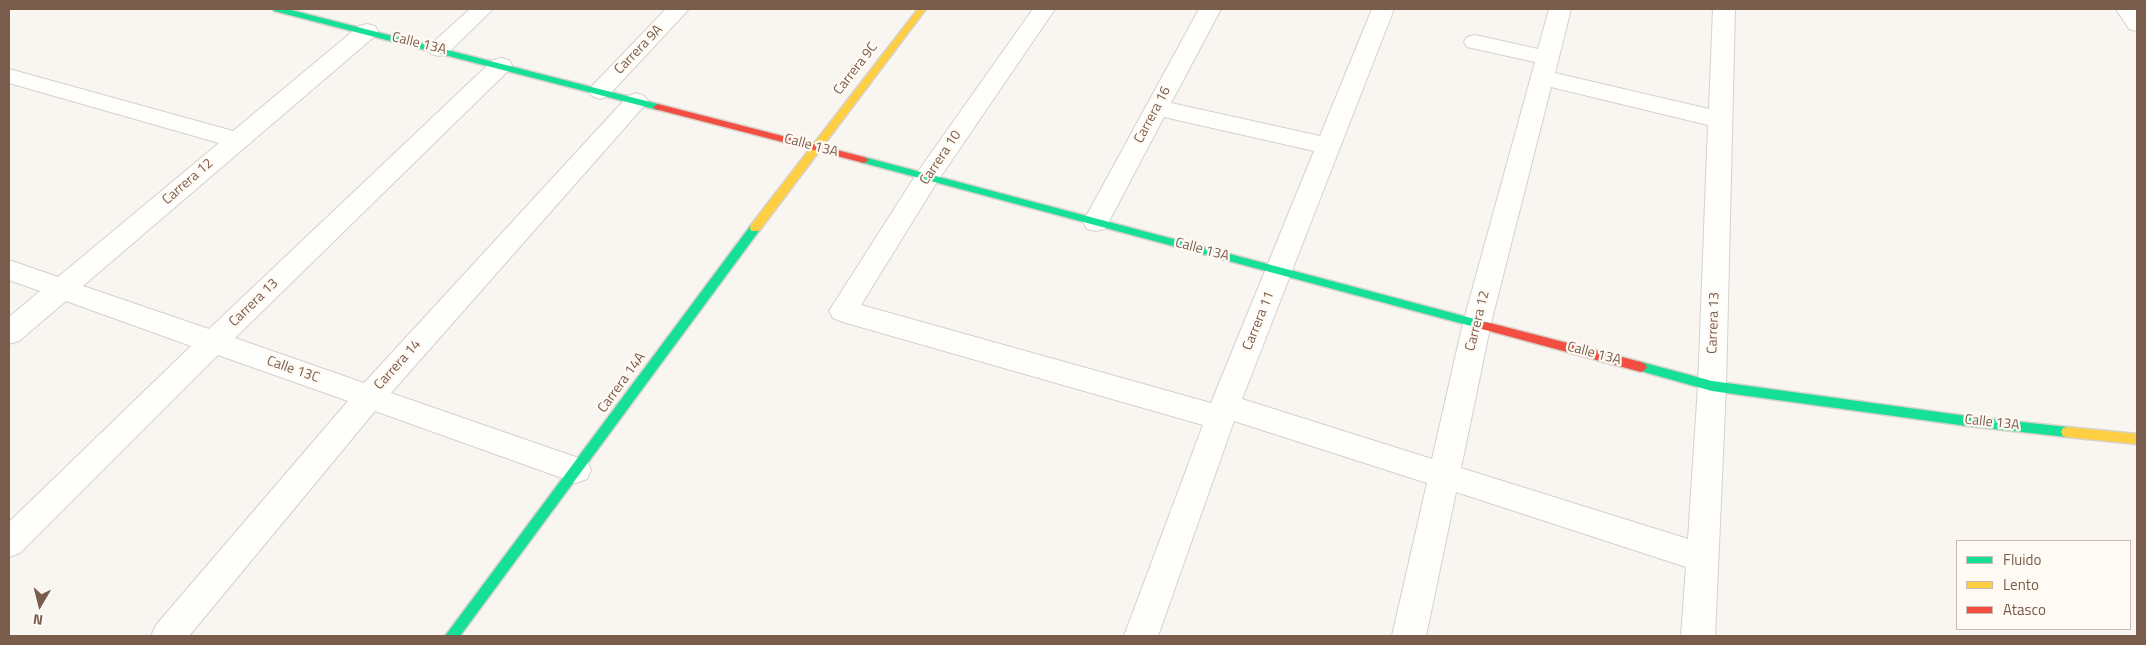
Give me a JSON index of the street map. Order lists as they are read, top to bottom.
{
  "streets": {
    "street": [
      "Calle 13A",
      "Carrera 9A",
      "Carrera 9C",
      "Carrera 16",
      "Carrera 10",
      "Carrera 12",
      "Carrera 13",
      "Carrera 11",
      "Carrera 14",
      "Calle 13C",
      "Carrera 14A"
    ]
  },
  "crossings": [
    ["Calle 13A", "Carrera 9A"],
    ["Calle 13A", "Carrera 9C"],
    ["Calle 13A", "Carrera 16"],
    ["Calle 13A", "Carrera 10"],
    ["Calle 13A", "Carrera 12"],
    ["Calle 13A", "Carrera 13"],
    ["Calle 13A", "Carrera 11"],
    ["Calle 13A", "Carrera 14"],
    ["Calle 13A", "Carrera 14A"],
    ["Carrera 9C", "Carrera 14A"],
    ["Carrera 10", "Carrera 11"],
    ["Carrera 12", "Calle 13C"],
    ["Carrera 13", "Calle 13C"],
    ["Carrera 14", "Calle 13C"],
    ["Calle 13C", "Carrera 14A"]
  ],
  "legend": ["Fluido", "Lento", "Atasco"],
  "north": "bottom"
}
